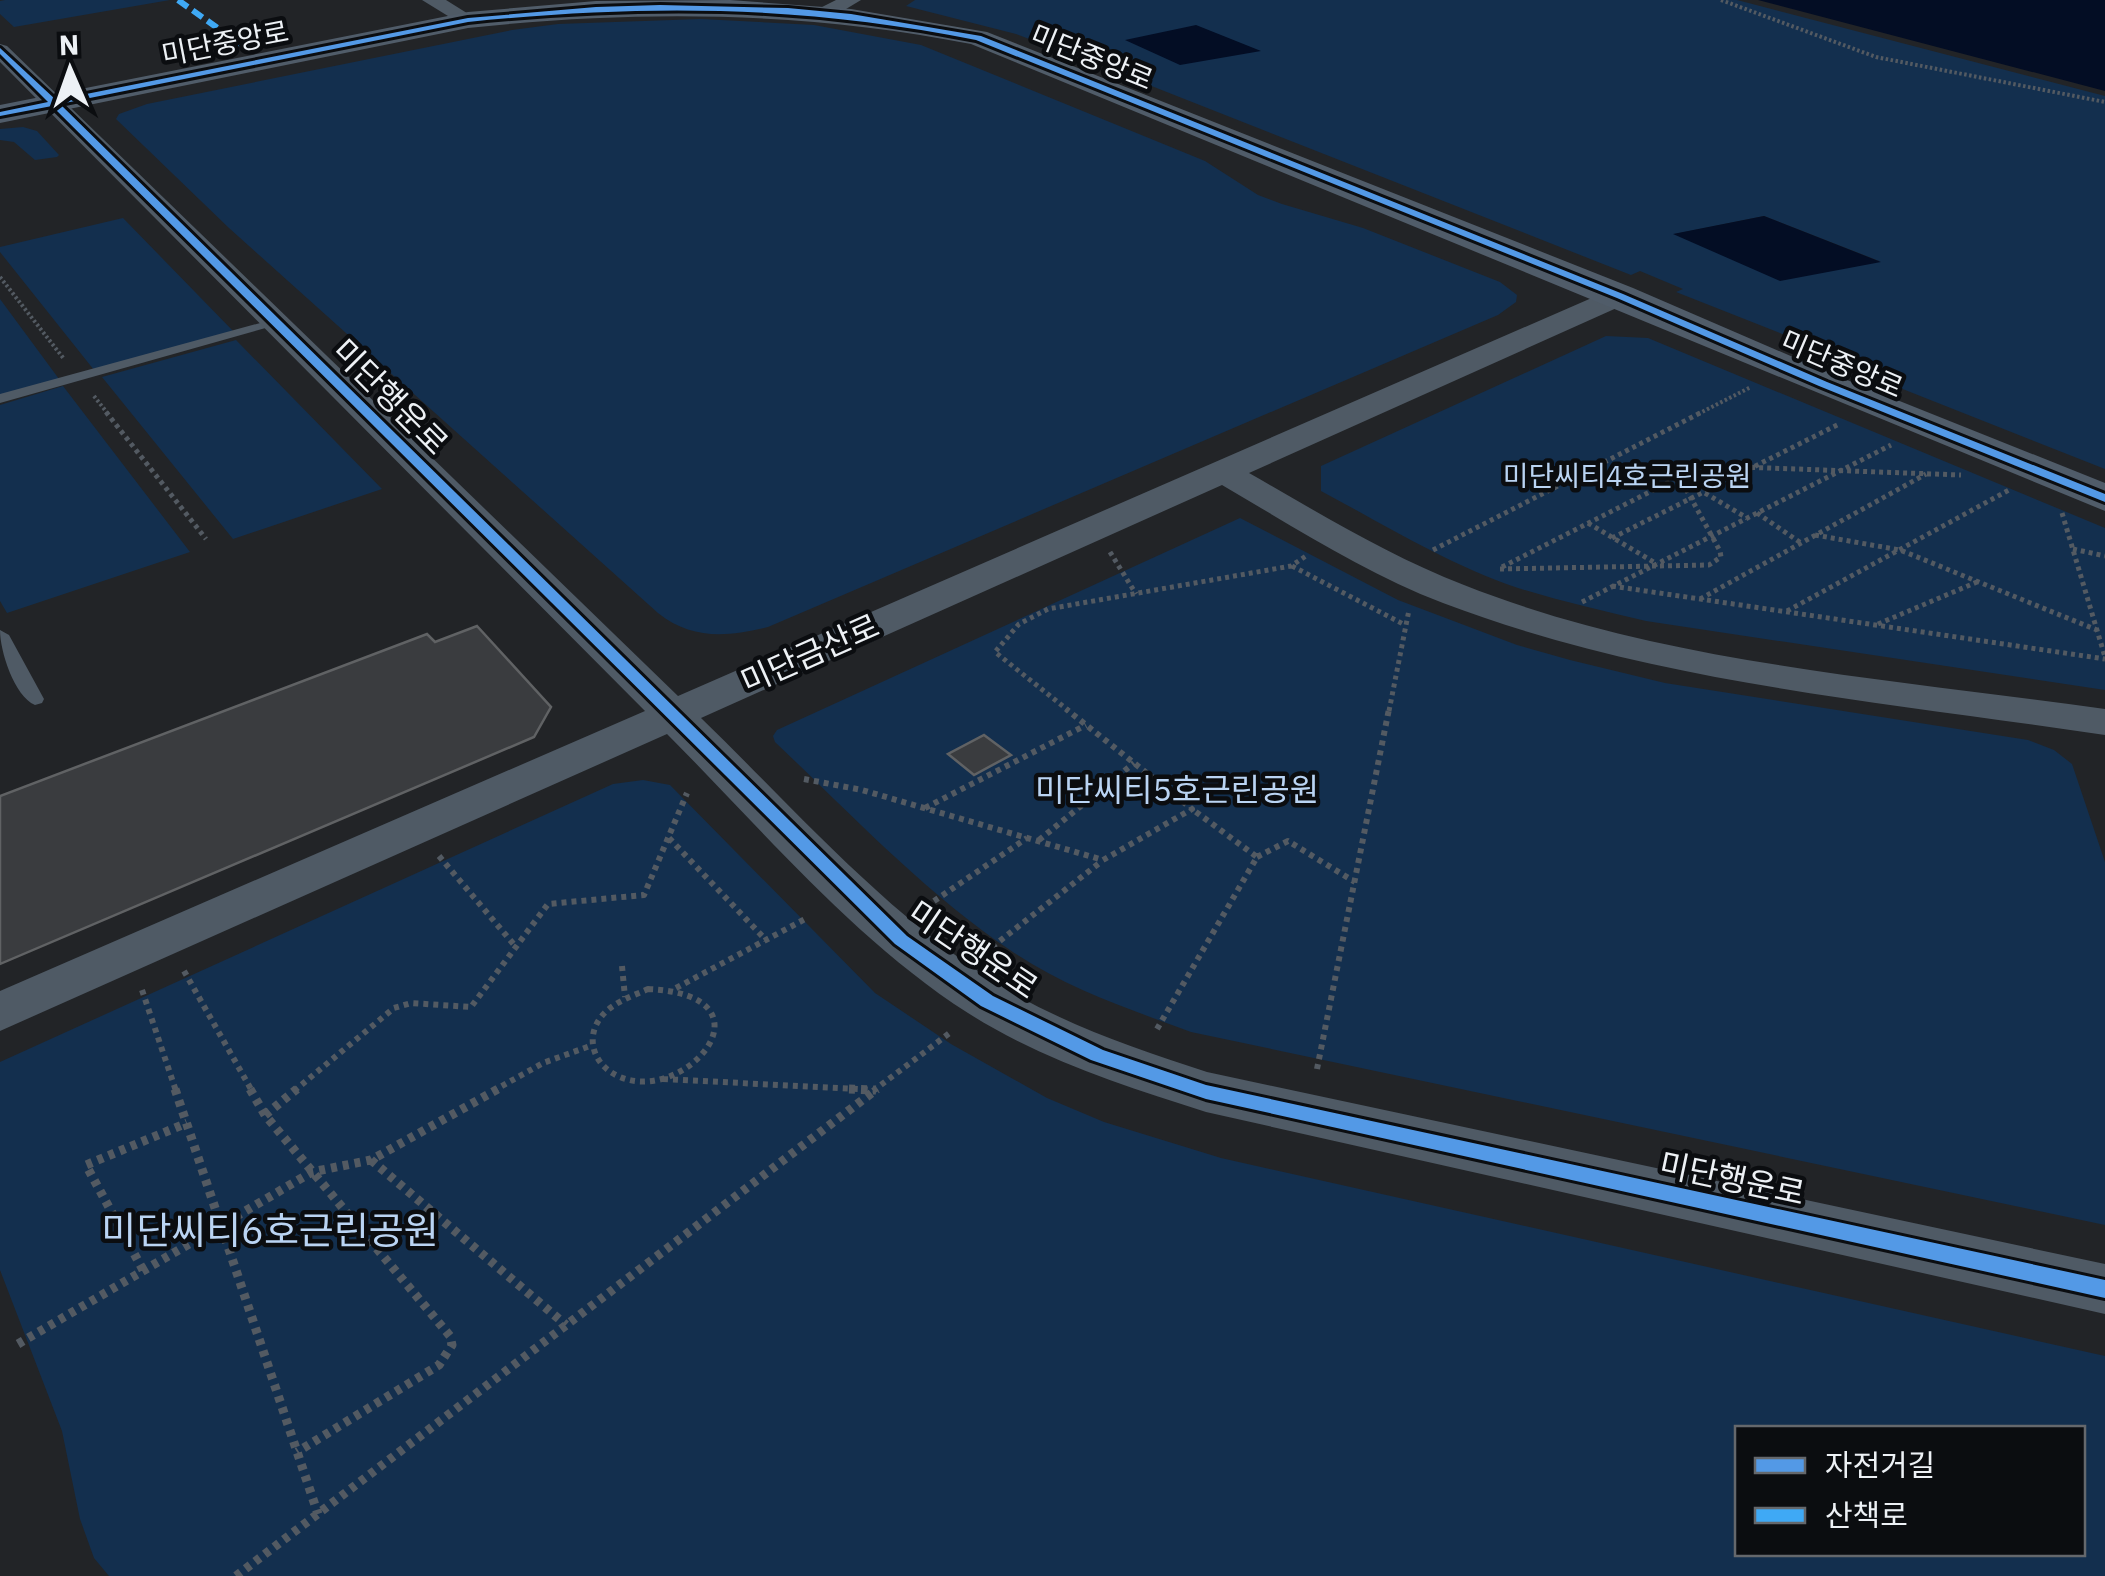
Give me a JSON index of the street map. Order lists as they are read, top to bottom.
{
  "streets": {
    "street": ["미단중앙로", "미단행운로", "미단금산로"]
  },
  "crossings": [
    ["미단중앙로", "미단행운로"],
    ["미단중앙로", "미단금산로"],
    ["미단행운로", "미단금산로"]
  ],
  "parks": ["미단씨티4호근린공원", "미단씨티5호근린공원", "미단씨티6호근린공원"],
  "legend": ["자전거길", "산책로"],
  "north": "top"
}
